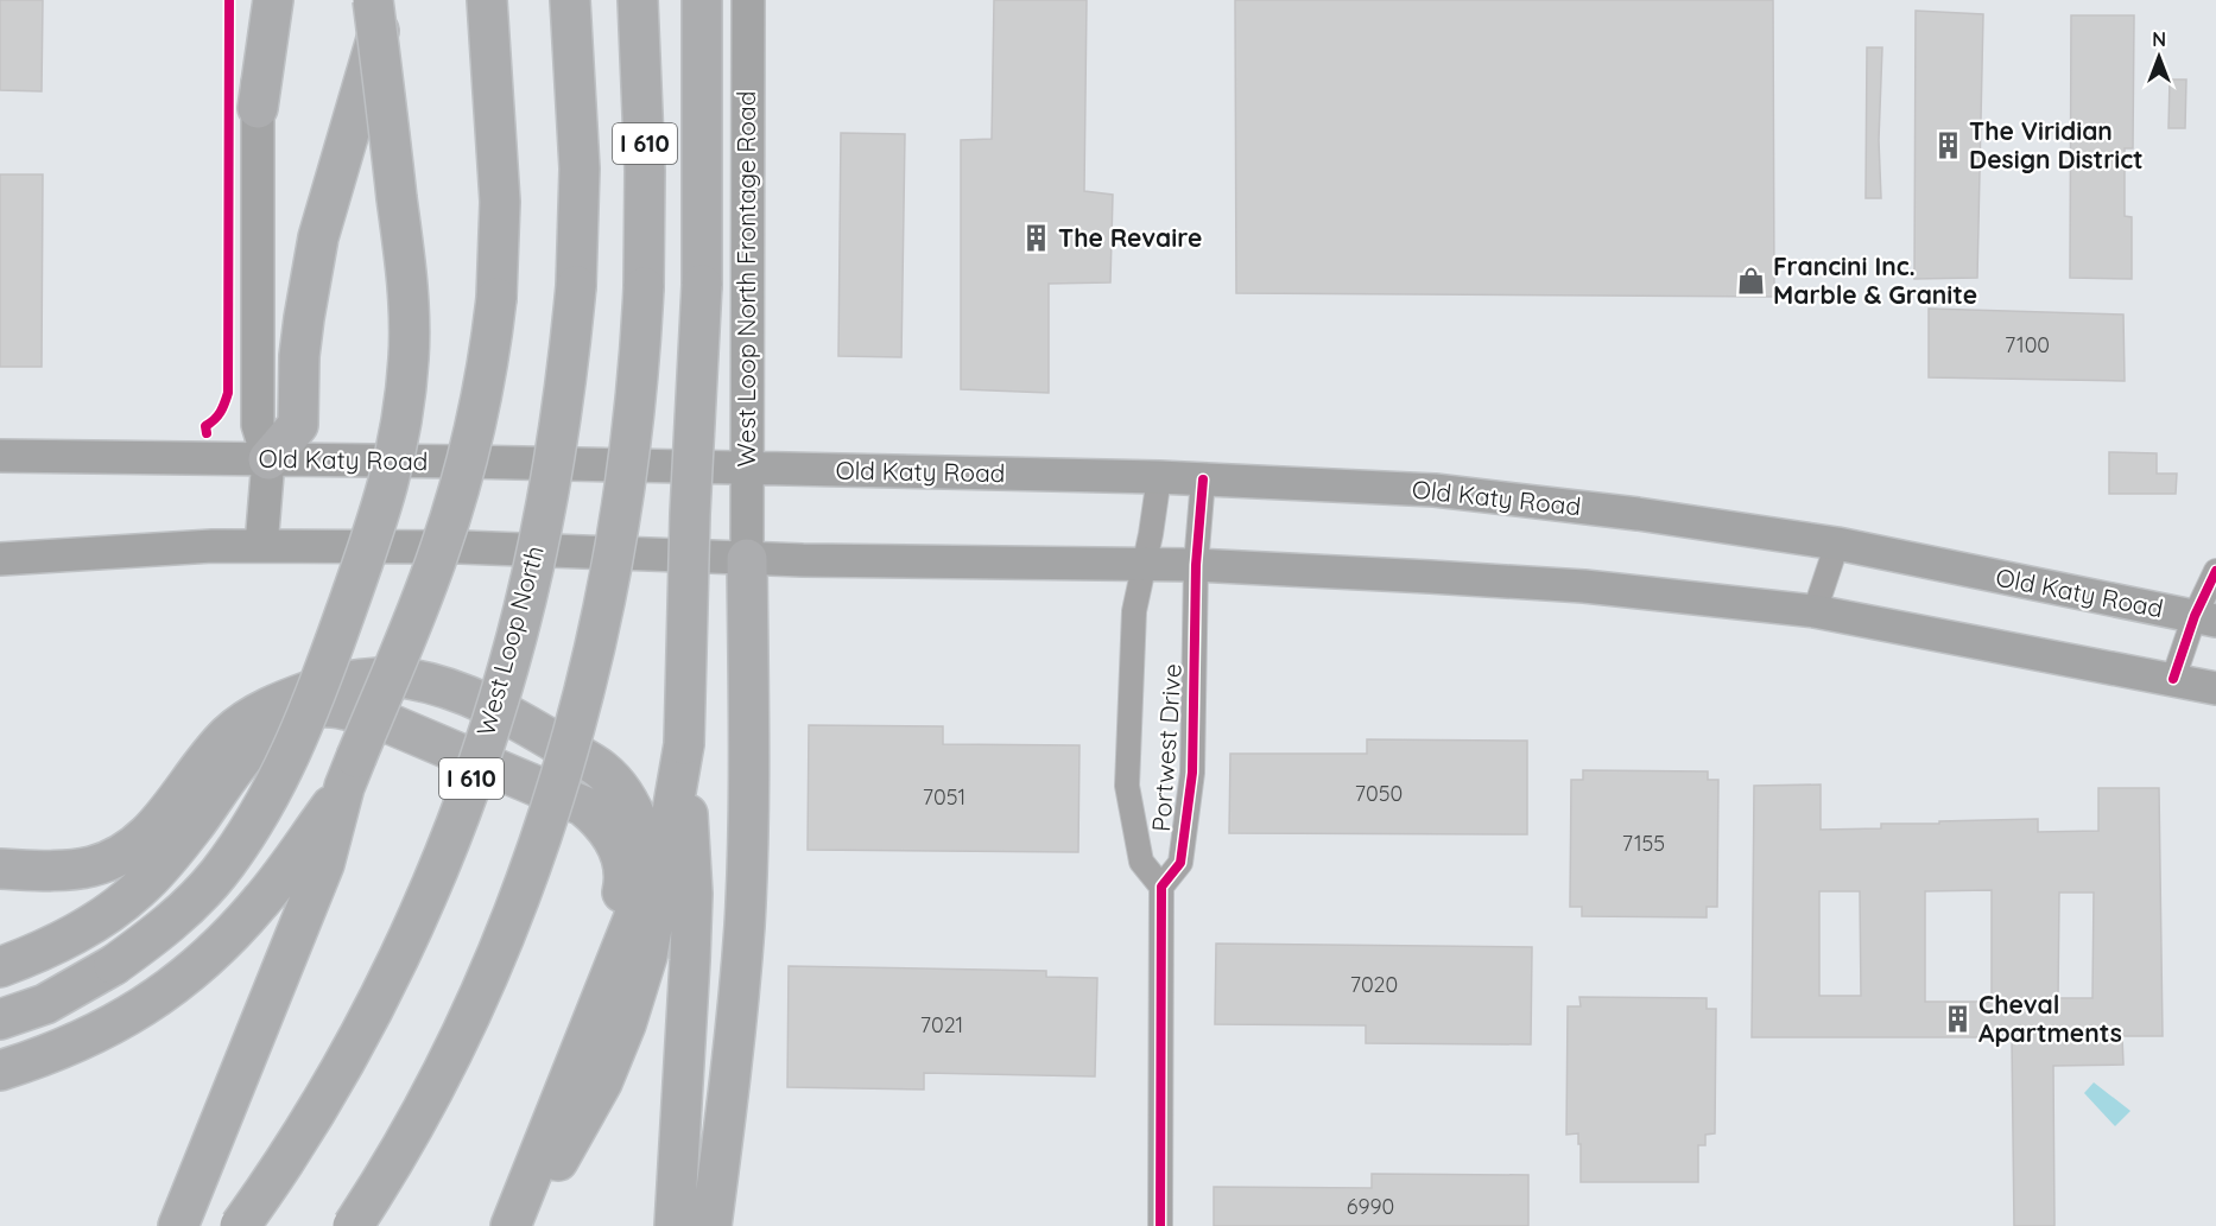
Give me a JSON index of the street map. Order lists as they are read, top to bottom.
{
  "streets": {
    "highway": ["I 610", "West Loop North"],
    "main road": ["West Loop North Frontage Road", "Old Katy Road"],
    "street": ["Portwest Drive"]
  },
  "crossings": [
    ["West Loop North Frontage Road", "Old Katy Road"],
    ["Old Katy Road", "Portwest Drive"]
  ],
  "places": {
    "building": ["The Viridian Design District", "The Revaire", "Cheval Apartments"],
    "shop": ["Francini Inc. Marble & Granite"]
  },
  "house_numbers": [
    "7100",
    "7050",
    "7051",
    "7155",
    "7020",
    "7021",
    "6990"
  ],
  "north": "top"
}
